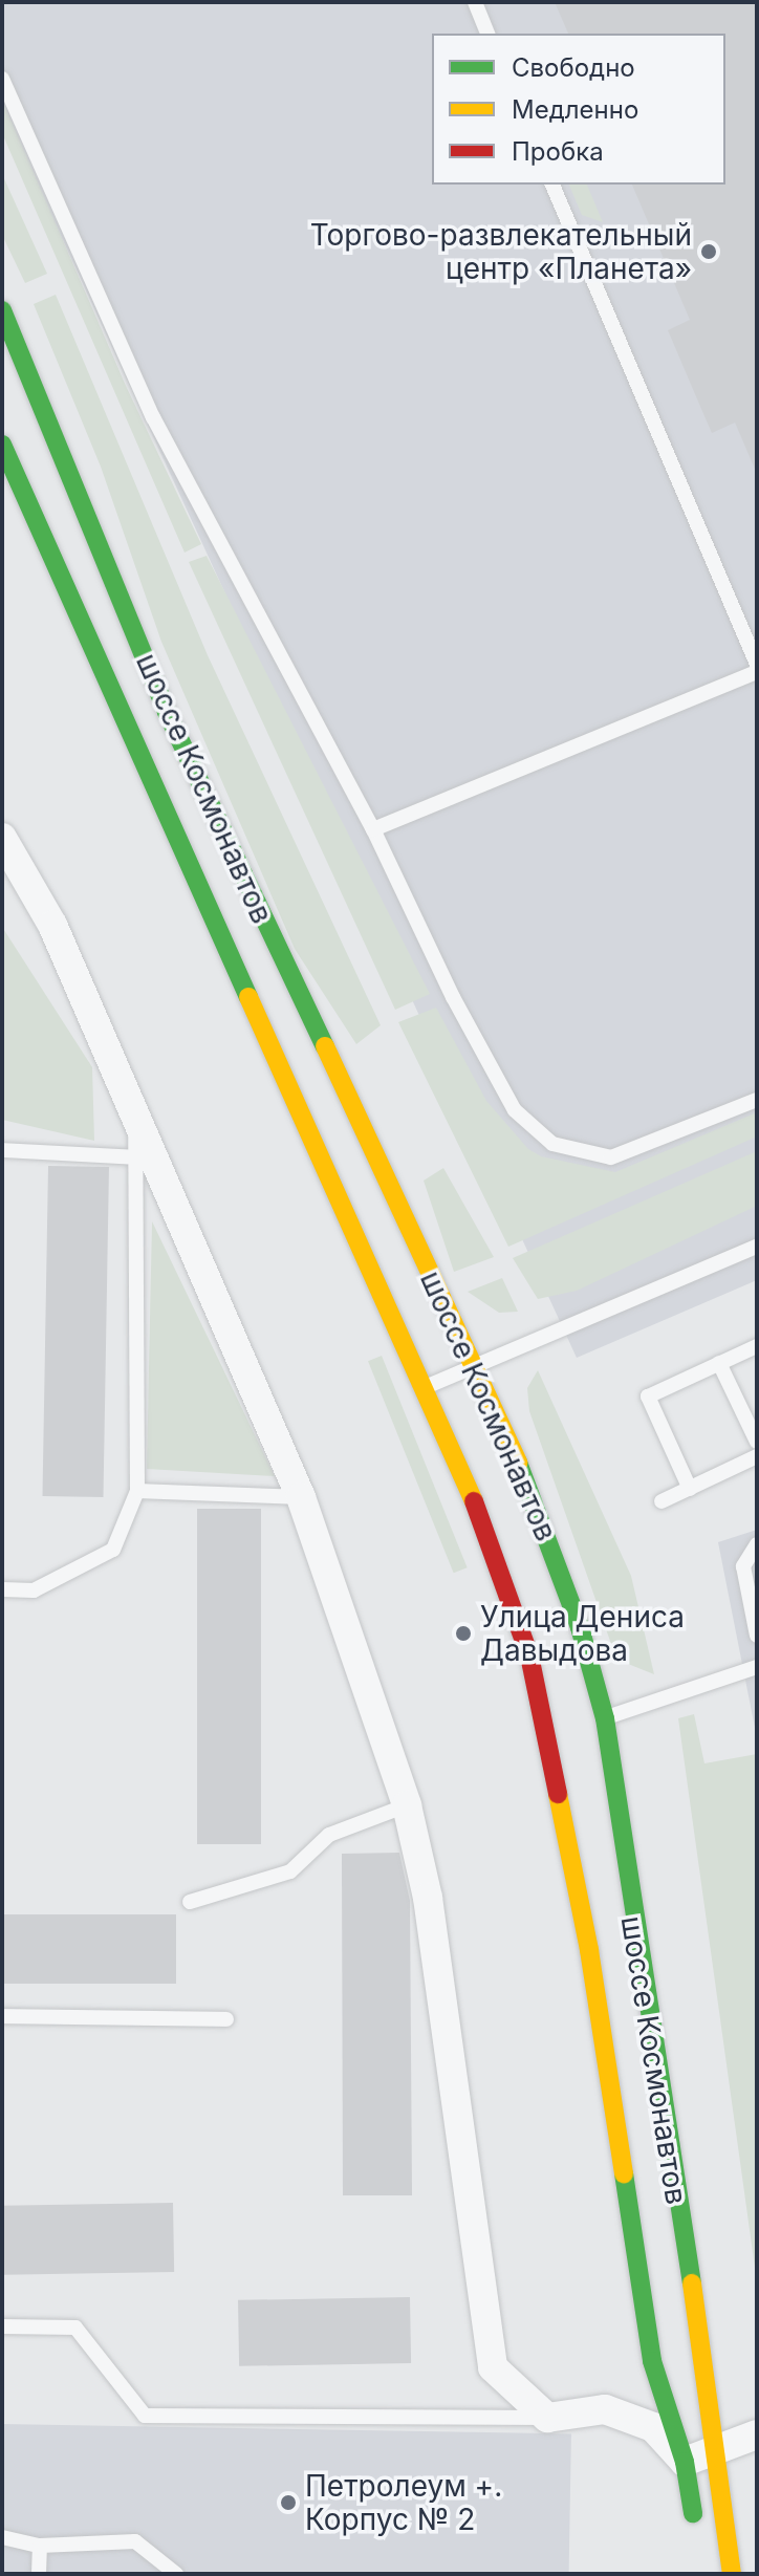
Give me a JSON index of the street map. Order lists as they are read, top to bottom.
{
  "streets": {
    "main road": ["шоссе Космонавтов"]
  },
  "places": ["Торгово-развлекательный центр «Планета»", "Улица Дениса Давыдова", "Петролеум +. Корпус № 2"],
  "legend": ["Свободно", "Медленно", "Пробка"]
}
